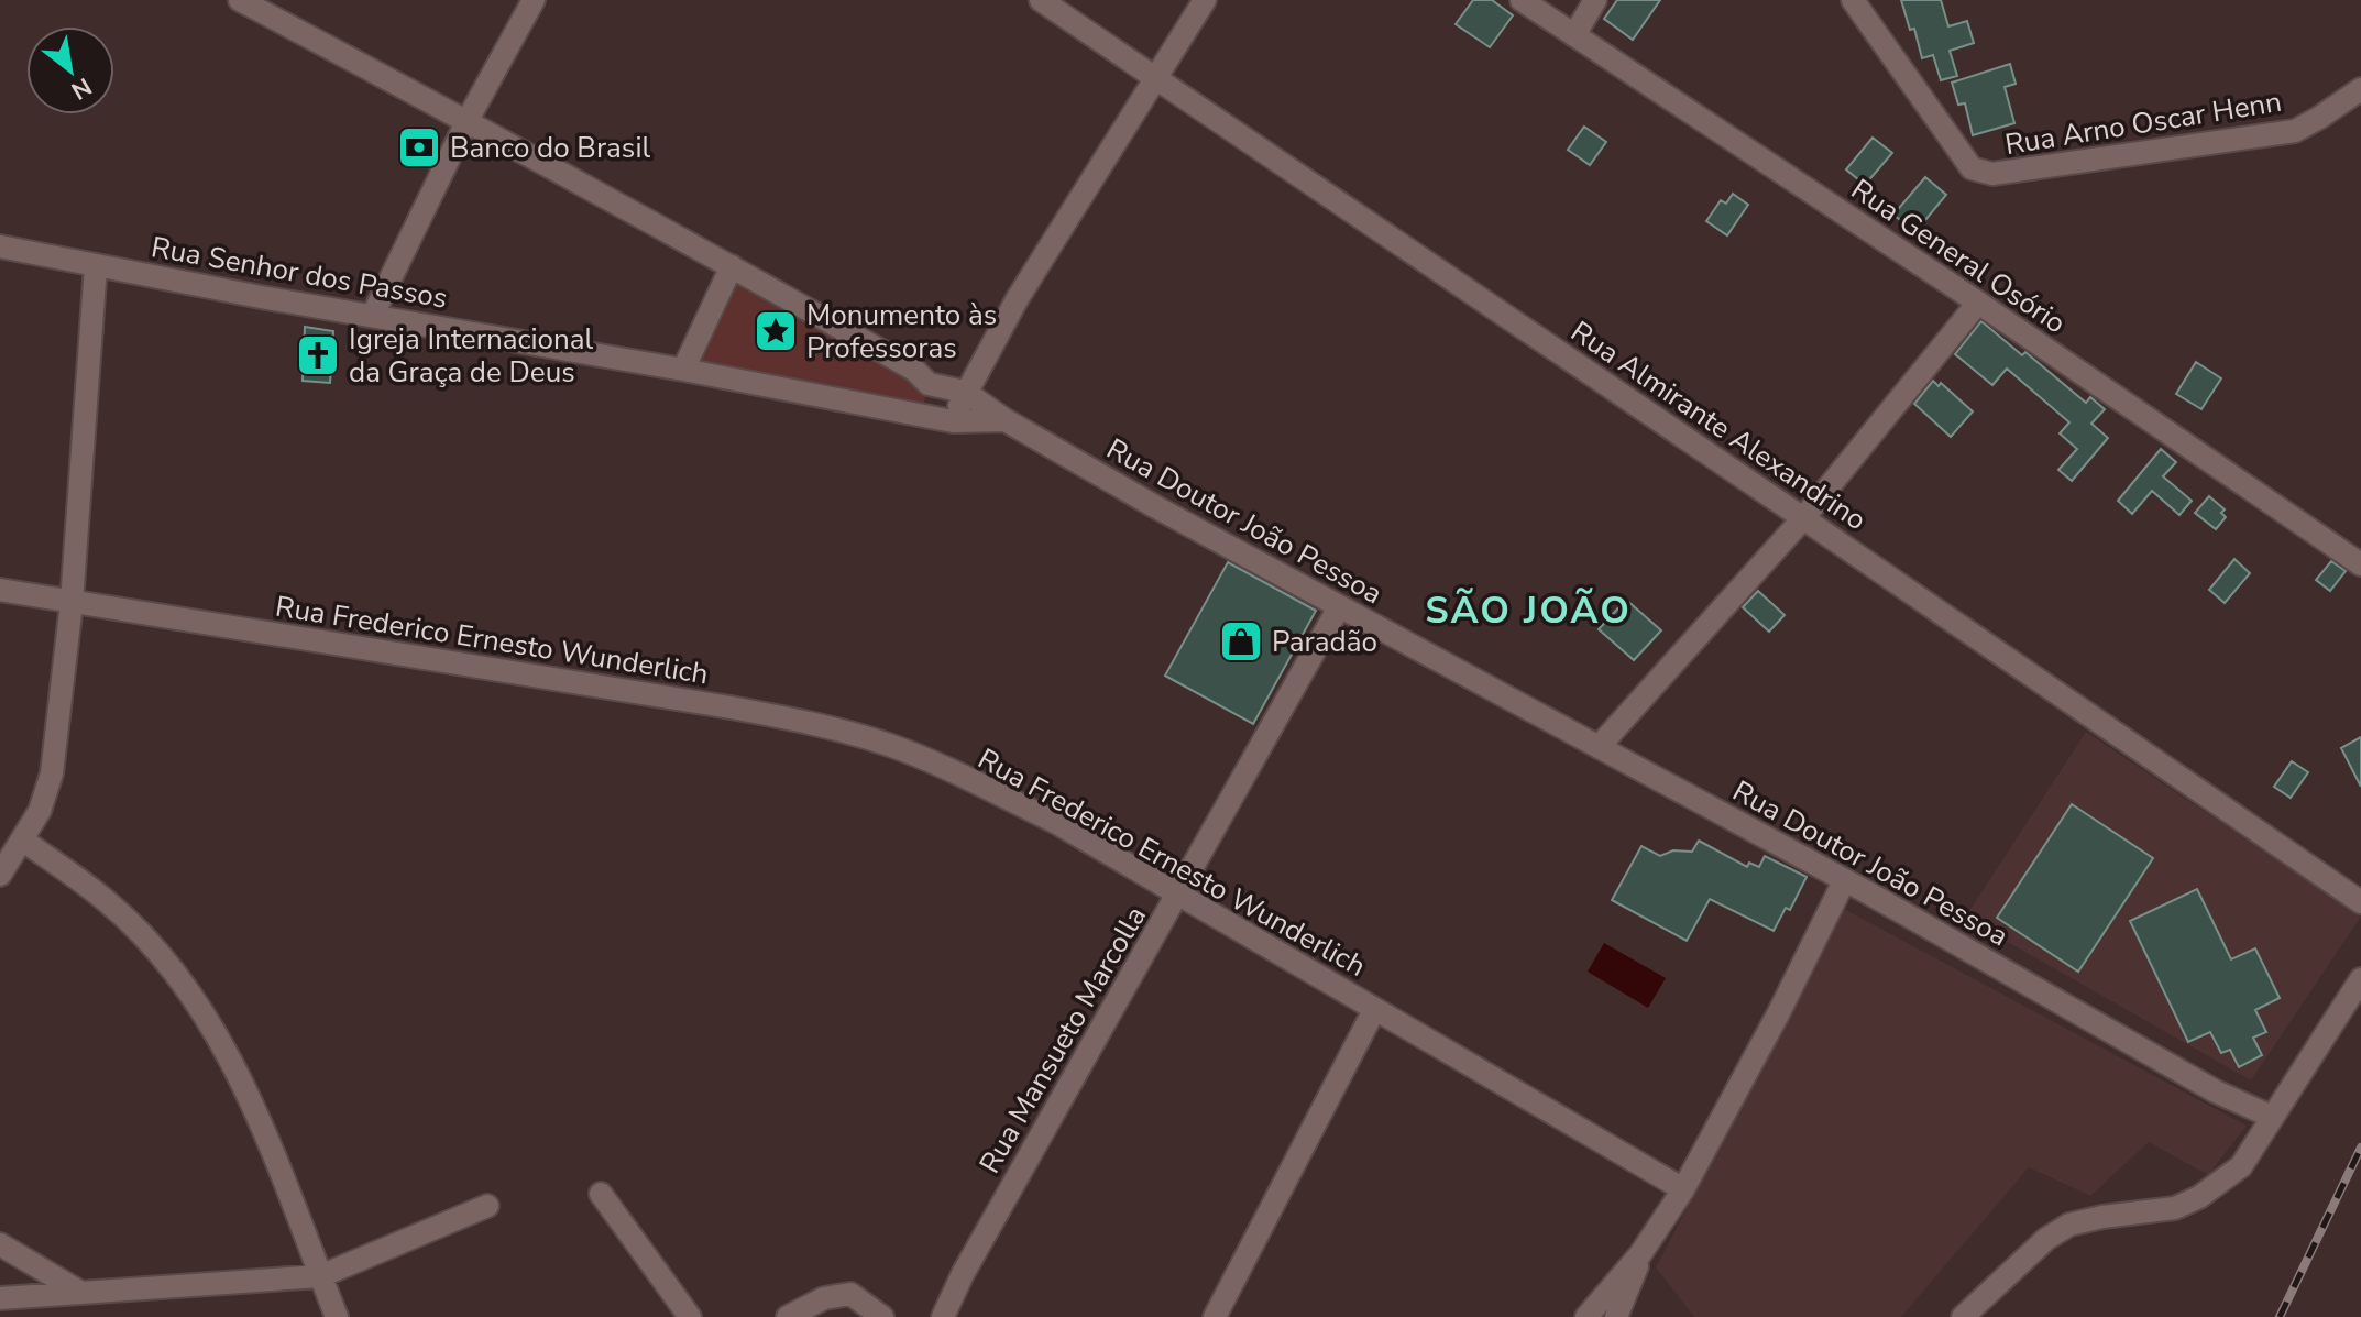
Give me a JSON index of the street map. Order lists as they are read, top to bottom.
{
  "streets": {
    "street": [
      "Rua Arno Oscar Henn",
      "Rua General Osório",
      "Rua Senhor dos Passos",
      "Rua Almirante Alexandrino",
      "Rua Doutor João Pessoa",
      "Rua Frederico Ernesto Wunderlich",
      "Rua Mansueto Marcolla"
    ]
  },
  "crossings": [
    ["Rua Senhor dos Passos", "Rua Doutor João Pessoa"],
    ["Rua Doutor João Pessoa", "Rua Mansueto Marcolla"],
    ["Rua Frederico Ernesto Wunderlich", "Rua Mansueto Marcolla"]
  ],
  "districts": ["SÃO JOÃO"],
  "places": {
    "bank": ["Banco do Brasil"],
    "place": ["Monumento às Professoras"],
    "church": ["Igreja Internacional da Graça de Deus"],
    "shop": ["Paradão"]
  },
  "north": "bottom right"
}
